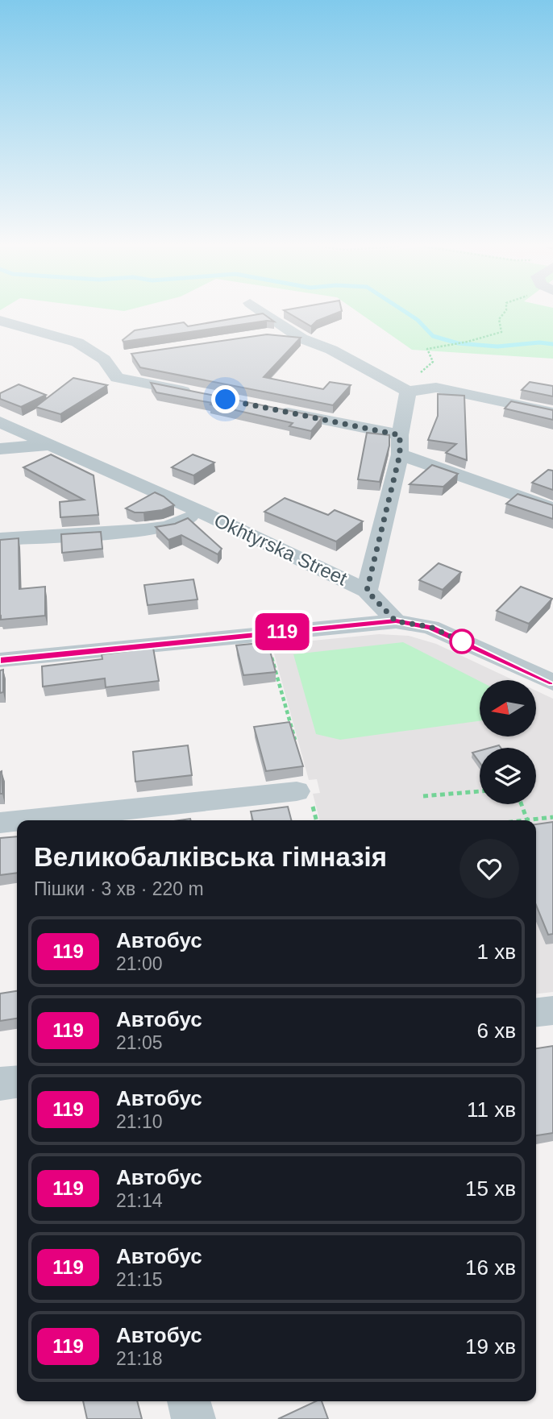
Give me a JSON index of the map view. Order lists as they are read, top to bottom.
{
  "streets": {
    "street": ["Okhtyrska Street"]
  },
  "lines": ["bus line 119"],
  "north": "left",
  "page": {
    "on_map": "119",
    "heading": ["Великобалківська гімназія", "Пішки · 3 хв · 220 m"],
    "list": [
      {
        "mark": "119",
        "name": "Автобус",
        "note": "21:00",
        "value": "1 хв"
      },
      {
        "mark": "119",
        "name": "Автобус",
        "note": "21:05",
        "value": "6 хв"
      },
      {
        "mark": "119",
        "name": "Автобус",
        "note": "21:10",
        "value": "11 хв"
      },
      {
        "mark": "119",
        "name": "Автобус",
        "note": "21:14",
        "value": "15 хв"
      },
      {
        "mark": "119",
        "name": "Автобус",
        "note": "21:15",
        "value": "16 хв"
      },
      {
        "mark": "119",
        "name": "Автобус",
        "note": "21:18",
        "value": "19 хв"
      }
    ]
  }
}
